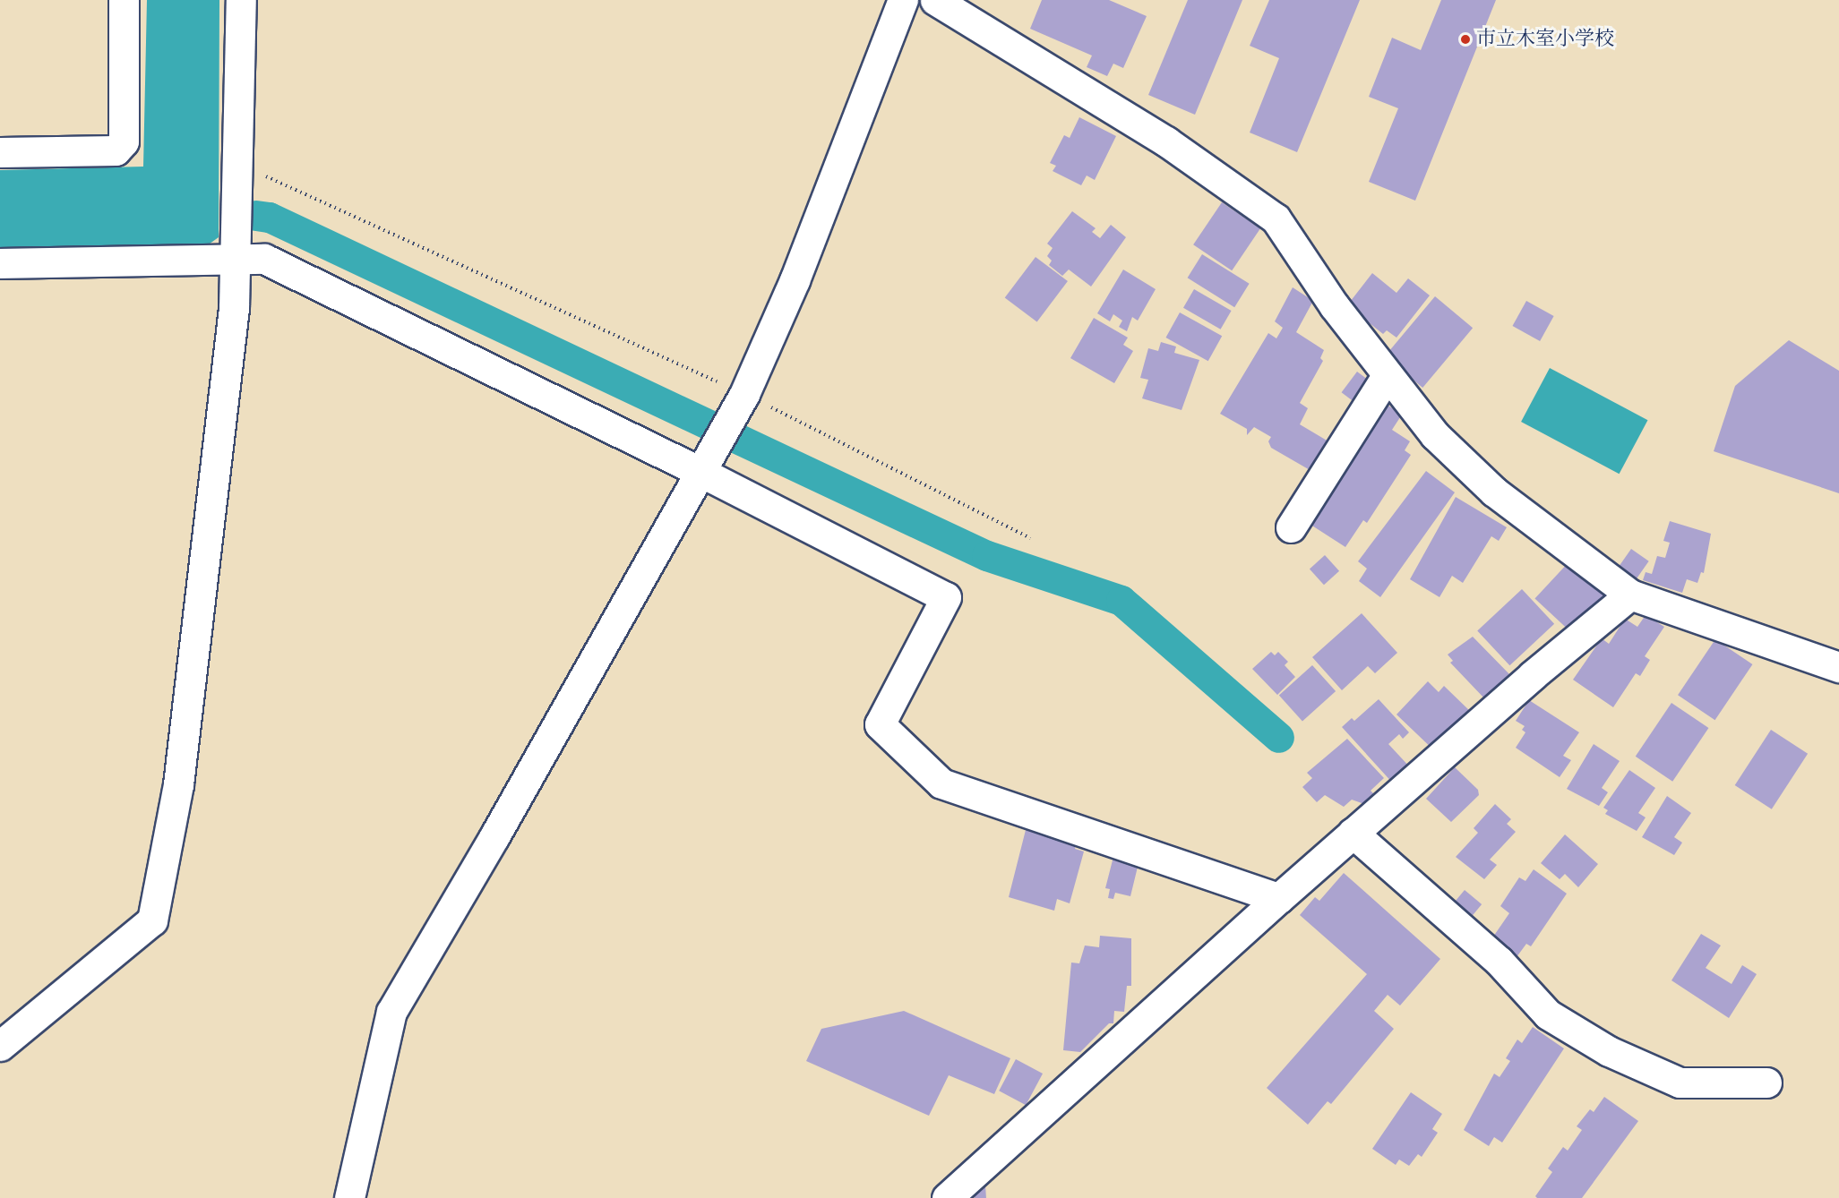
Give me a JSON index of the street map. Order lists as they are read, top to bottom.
{
  "places": ["市立木室小学校"]
}
